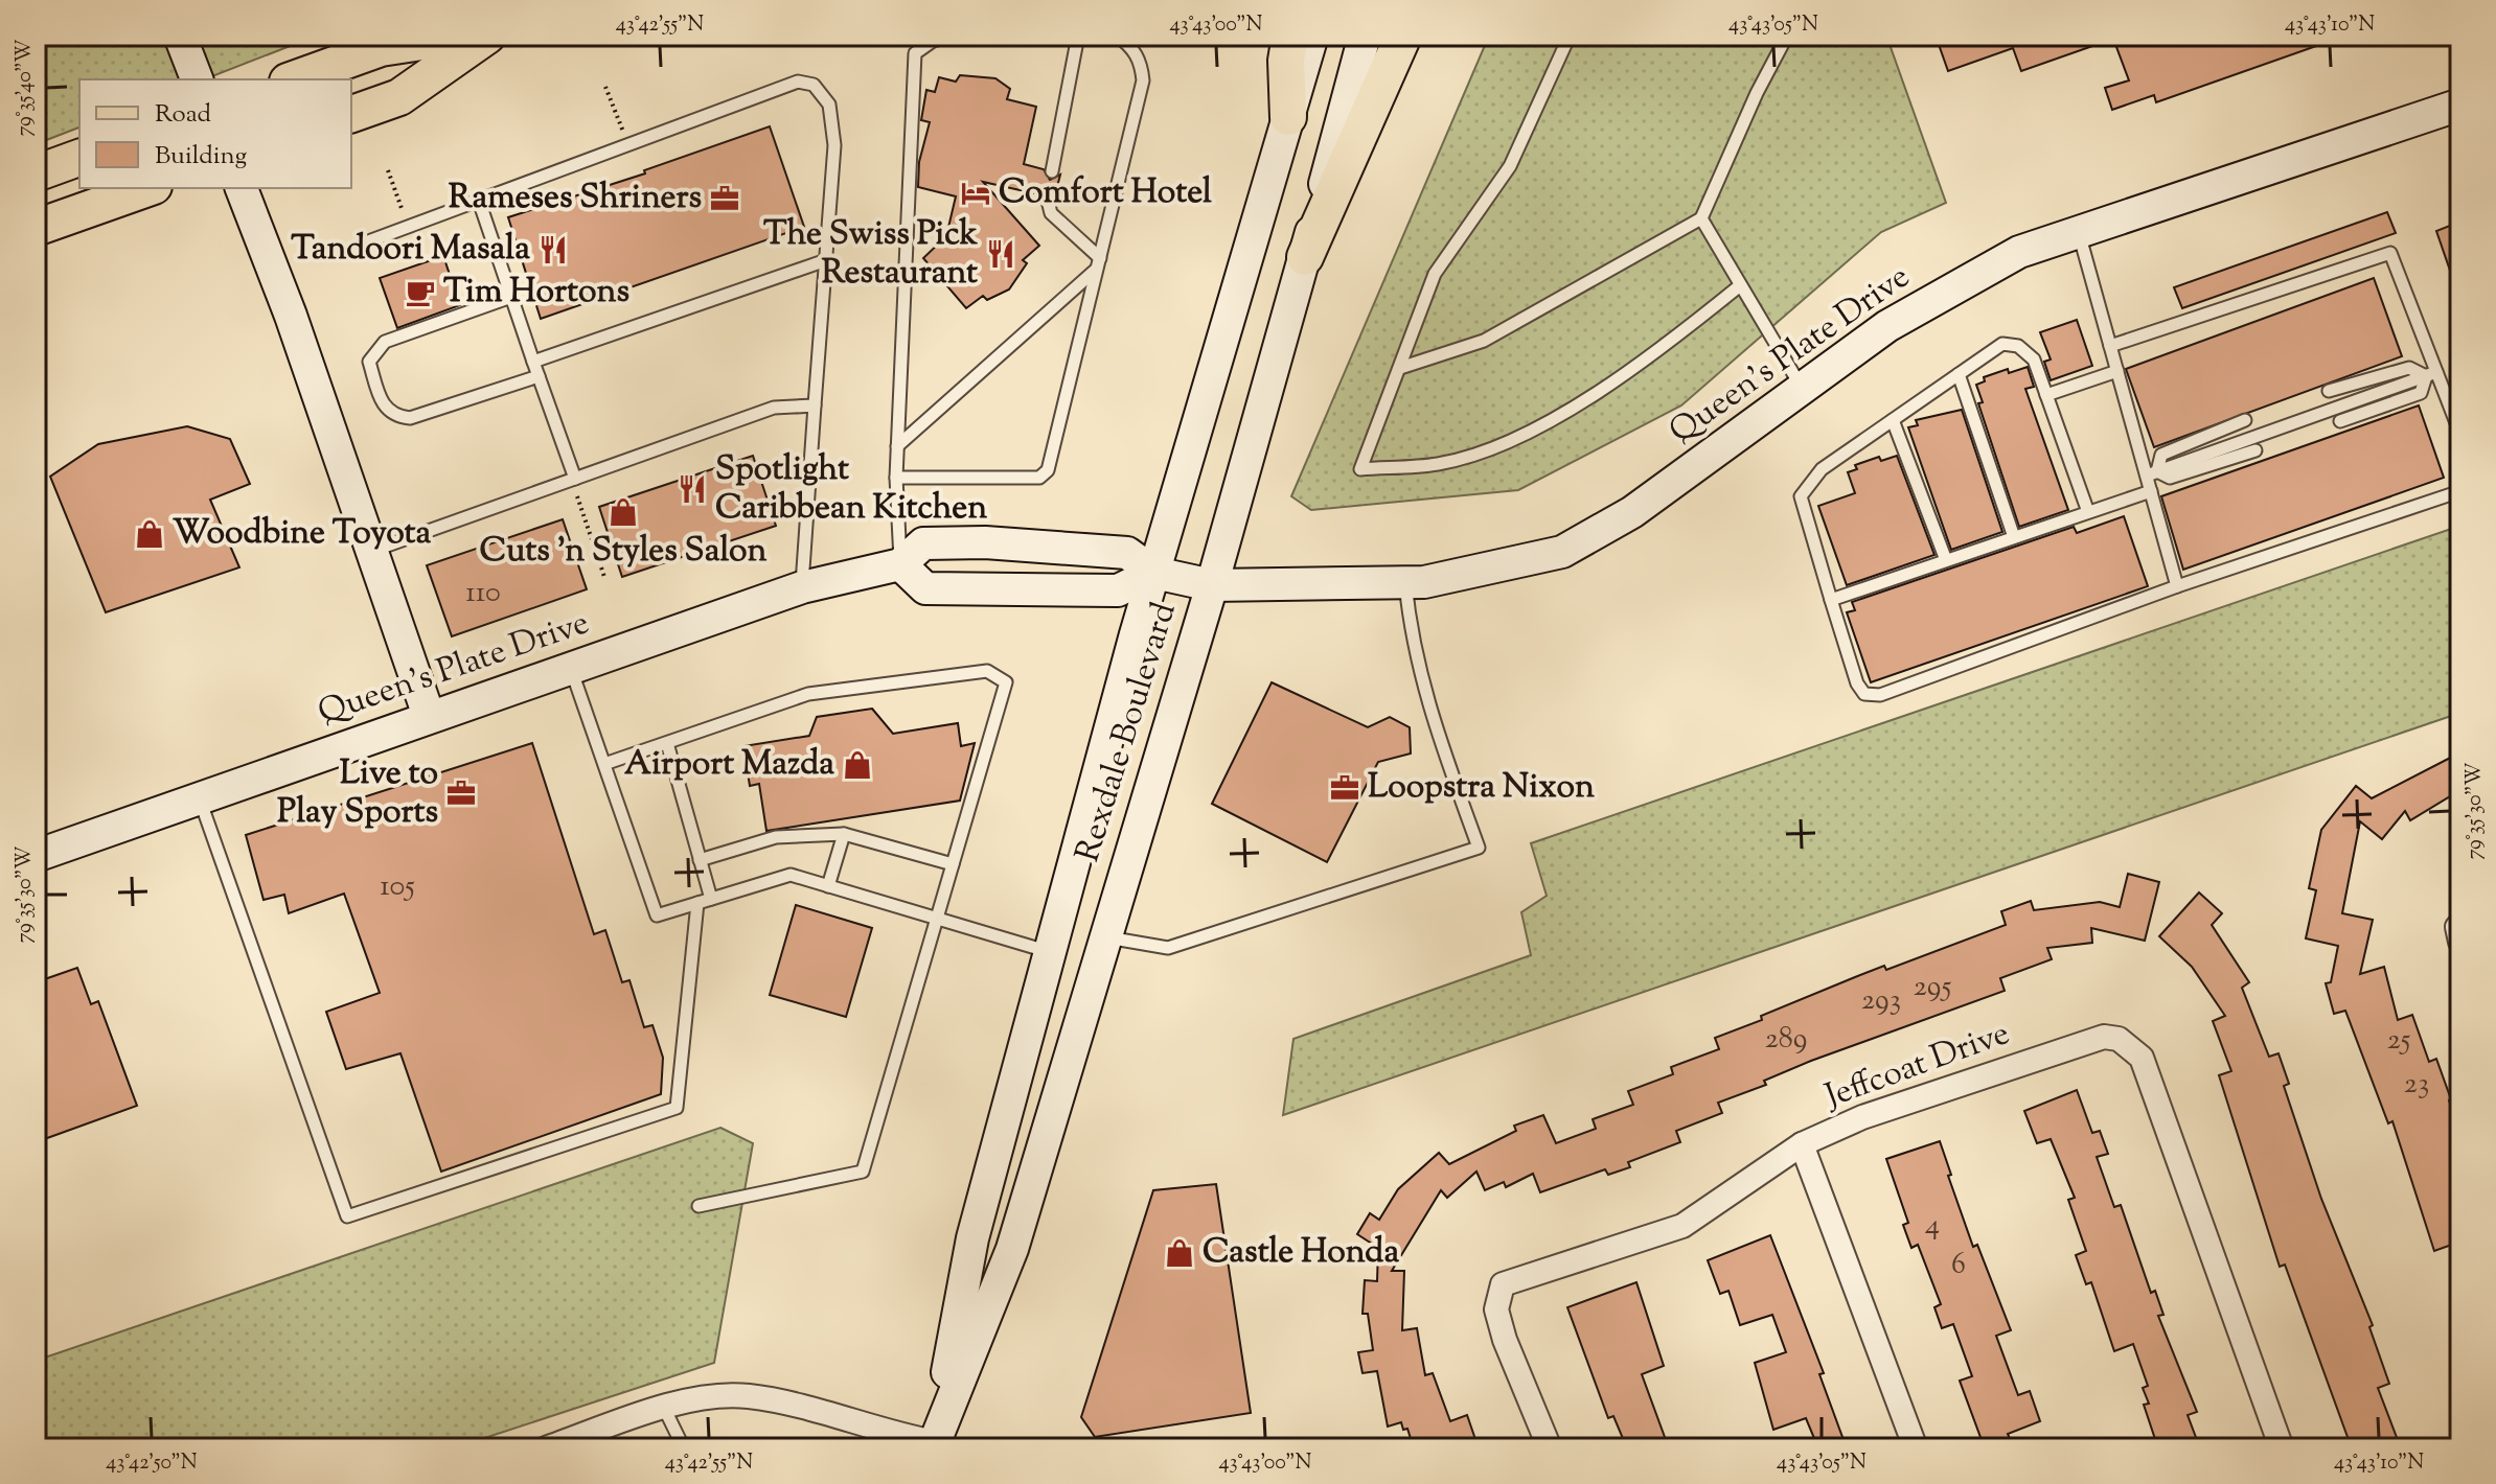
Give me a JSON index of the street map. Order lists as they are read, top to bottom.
{
  "streets": {
    "street": ["Queen's Plate Drive", "Rexdale Boulevard", "Jeffcoat Drive"]
  },
  "crossings": [
    ["Queen's Plate Drive", "Rexdale Boulevard"]
  ],
  "places": {
    "hotel": ["Comfort Hotel"],
    "office": ["Rameses Shriners", "Loopstra Nixon", "Live to Play Sports"],
    "restaurant": ["Tandoori Masala", "The Swiss Pick Restaurant", "Spotlight Caribbean Kitchen"],
    "cafe": ["Tim Hortons"],
    "shop": [
      "Cuts 'n Styles Salon",
      "Woodbine Toyota",
      "Airport Mazda",
      "Castle Honda"
    ]
  },
  "house_numbers": [
    "110",
    "105",
    "295",
    "293",
    "289",
    "25",
    "23",
    "4",
    "6"
  ],
  "legend": ["Road", "Building"],
  "coordinates": [
    "43°42'55\"N",
    "43°43'00\"N",
    "43°43'05\"N",
    "43°43'10\"N",
    "79°35'40\"W",
    "79°35'30\"W",
    "43°42'50\"N"
  ]
}
